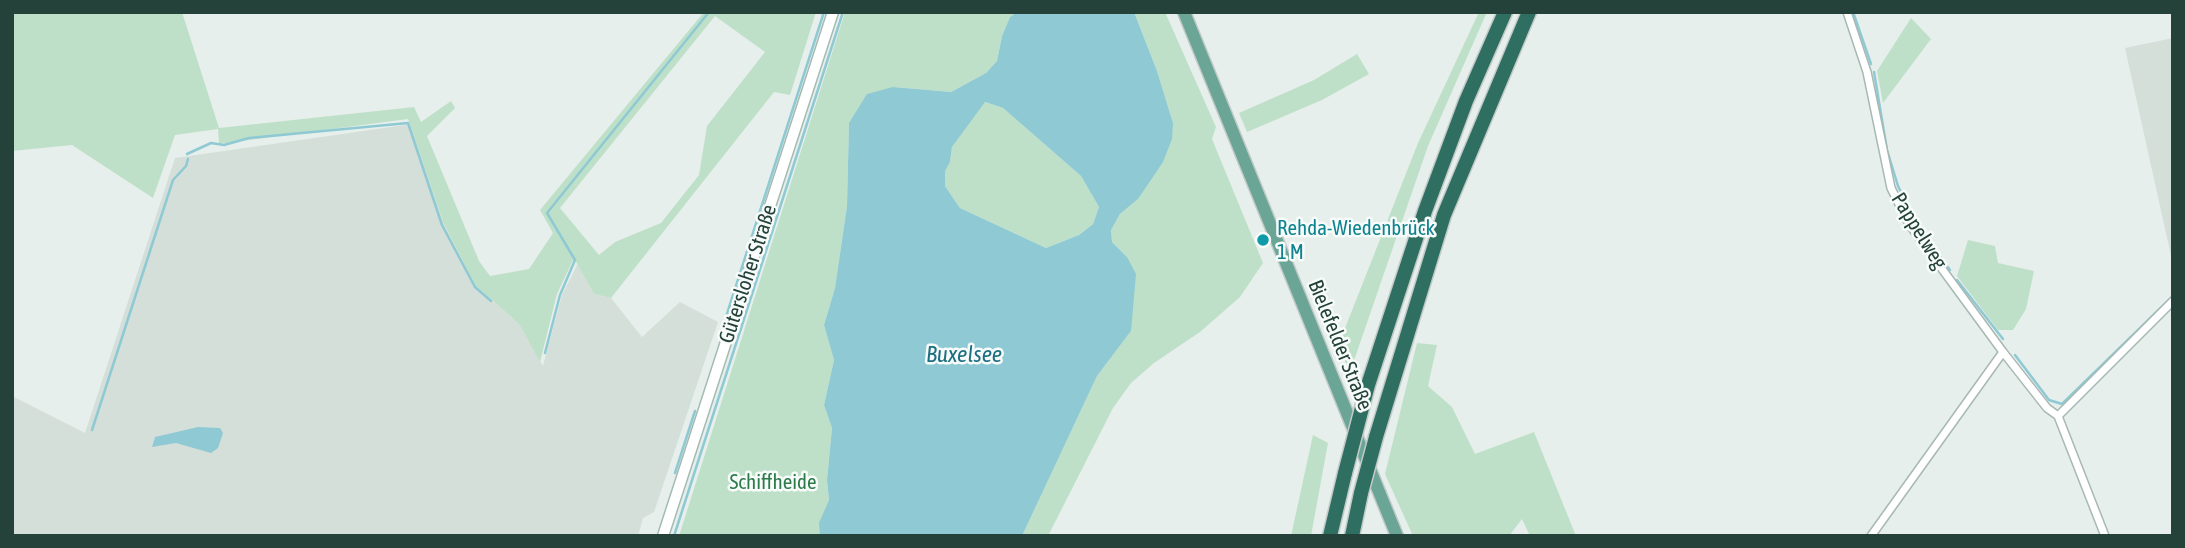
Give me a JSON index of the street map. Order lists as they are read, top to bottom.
{
  "streets": {
    "main road": ["Gütersloher Straße", "Bielefelder Straße"],
    "street": ["Pappelweg"]
  },
  "water": ["Buxelsee"],
  "parks": ["Schiffheide"],
  "places": ["Rehda-Wiedenbrück 1 M"]
}
